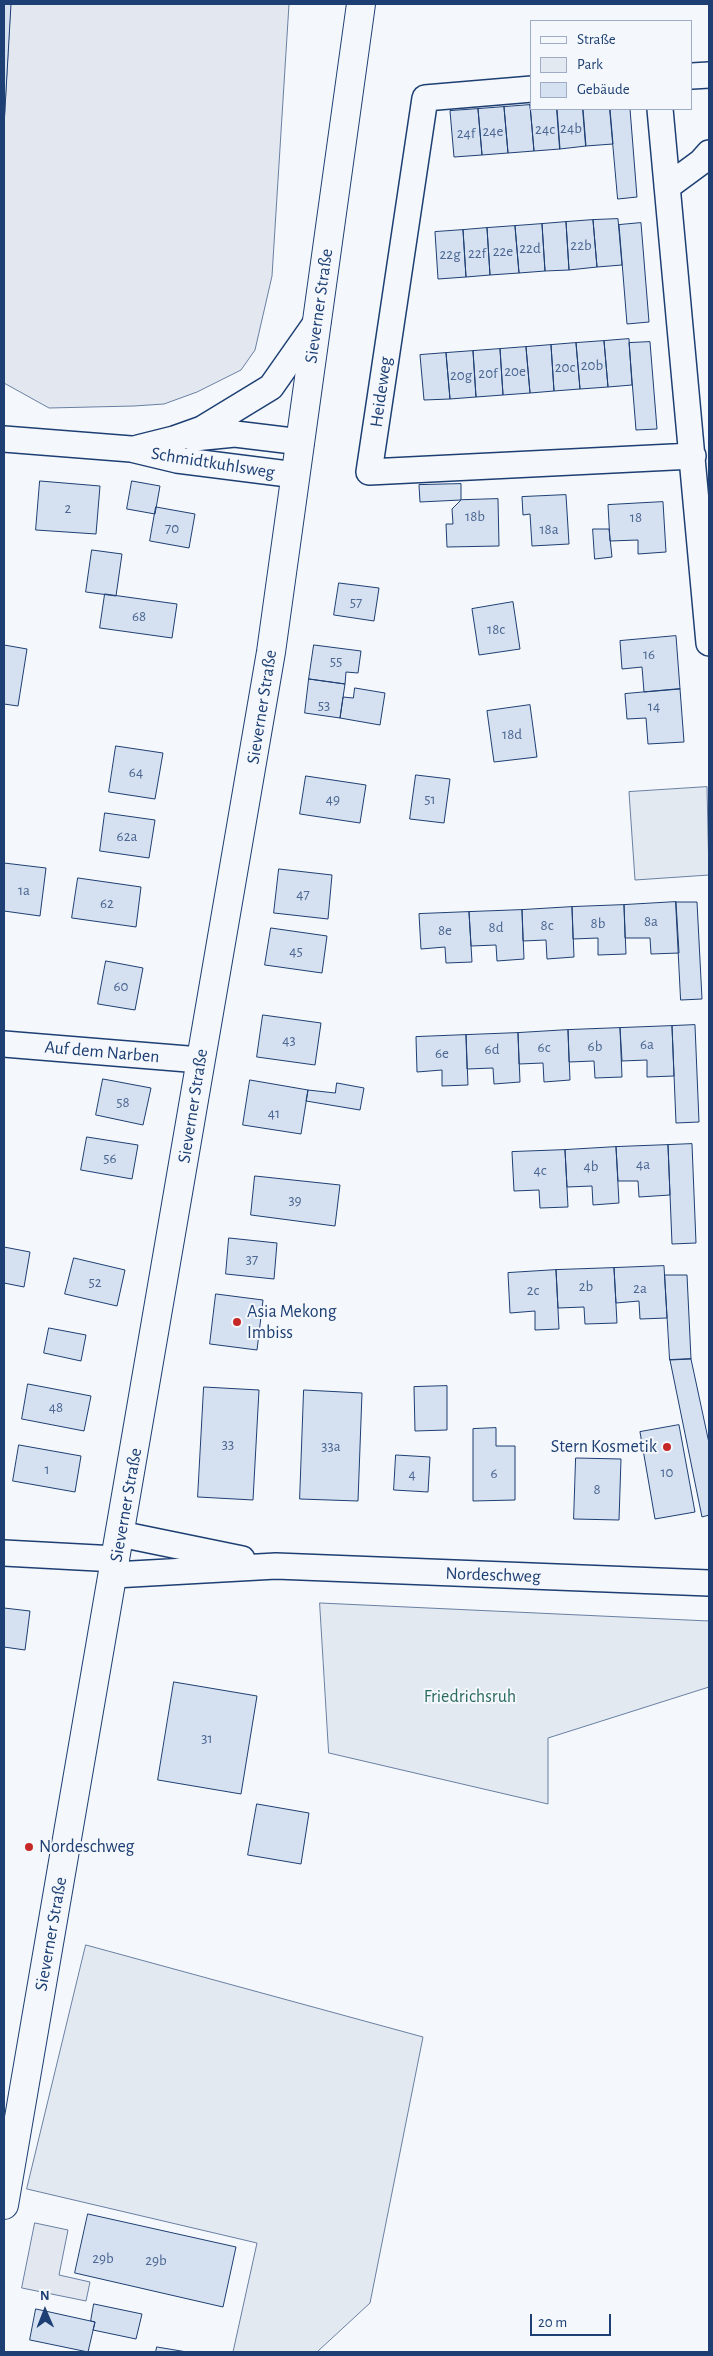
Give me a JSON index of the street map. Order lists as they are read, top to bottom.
{
  "streets": {
    "main road": ["Sieverner Straße"],
    "street": [
      "Heideweg",
      "Schmidtkuhlsweg",
      "Auf dem Narben",
      "Nordeschweg"
    ]
  },
  "crossings": [
    ["Sieverner Straße", "Schmidtkuhlsweg"],
    ["Sieverner Straße", "Auf dem Narben"],
    ["Sieverner Straße", "Nordeschweg"]
  ],
  "parks": ["Friedrichsruh"],
  "places": ["Asia Mekong Imbiss", "Stern Kosmetik", "Nordeschweg"],
  "house_numbers": [
    "24b",
    "24c",
    "24e",
    "24f",
    "22b",
    "22d",
    "22e",
    "22f",
    "22g",
    "20b",
    "20c",
    "20e",
    "20f",
    "20g",
    "2",
    "18b",
    "18",
    "70",
    "18a",
    "57",
    "68",
    "18c",
    "16",
    "55",
    "53",
    "14",
    "18d",
    "64",
    "49",
    "51",
    "62a",
    "1a",
    "47",
    "62",
    "8a",
    "8b",
    "8c",
    "8d",
    "8e",
    "45",
    "60",
    "43",
    "6a",
    "6b",
    "6c",
    "6d",
    "6e",
    "58",
    "41",
    "56",
    "4a",
    "4b",
    "4c",
    "39",
    "37",
    "52",
    "2b",
    "2a",
    "2c",
    "48",
    "33",
    "33a",
    "1",
    "10",
    "6",
    "4",
    "8",
    "31",
    "29b",
    "29b"
  ],
  "legend": ["Straße", "Park", "Gebäude"],
  "scale_bar": "20 m",
  "north": "top"
}
